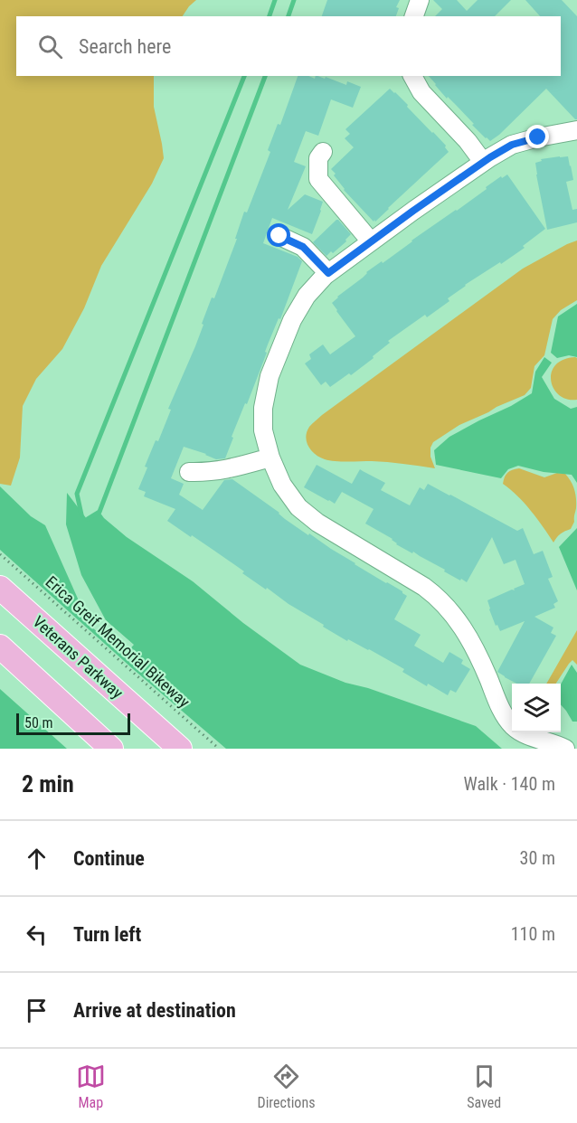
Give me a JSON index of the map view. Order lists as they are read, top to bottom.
{
  "streets": {
    "main road": ["Veterans Parkway"],
    "path": ["Erica Greif Memorial Bikeway"]
  },
  "scale_bar": "50 m",
  "page": {
    "search": "Search here",
    "scale": "50 m",
    "heading": ["2 min", "Walk · 140 m"],
    "list": [
      ["Continue", "30 m"],
      ["Turn left", "110 m"],
      "Arrive at destination"
    ],
    "nav": ["Map", "Directions", "Saved"]
  }
}
